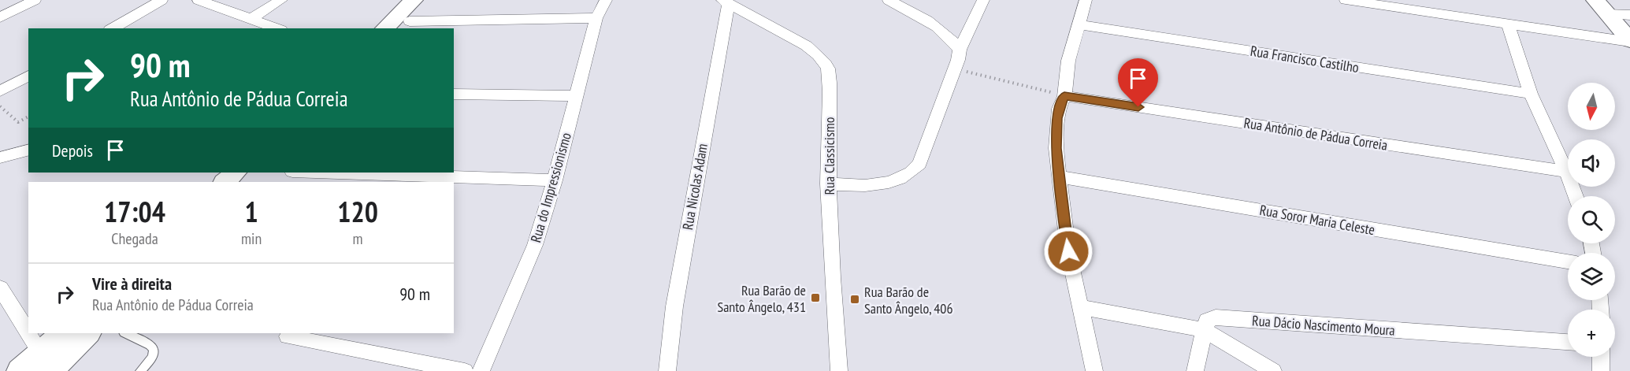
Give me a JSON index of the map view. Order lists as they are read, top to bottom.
{
  "streets": {
    "street": [
      "Rua Francisco Castilho",
      "Rua Antônio de Pádua Correia",
      "Rua Classicismo",
      "Rua Nicolas Adam",
      "Rua do Impressionismo",
      "Rua Soror Maria Celeste",
      "Rua Dácio Nascimento Moura"
    ]
  },
  "crossings": [
    ["Rua Classicismo", "Rua Nicolas Adam"]
  ],
  "places": {
    "transit": ["Rua Barão de Santo Ângelo, 431", "Rua Barão de Santo Ângelo, 406"]
  },
  "north": "bottom",
  "page": {
    "turn": ["90 m", "Rua Antônio de Pádua Correia"],
    "map_buttons": "+",
    "then": "Depois",
    "eta": [
      "17:04",
      "Chegada",
      "1",
      "min",
      "120",
      "m"
    ],
    "list": [
      {
        "name": "Vire à direita",
        "note": "Rua Antônio de Pádua Correia",
        "value": "90 m"
      }
    ]
  }
}
